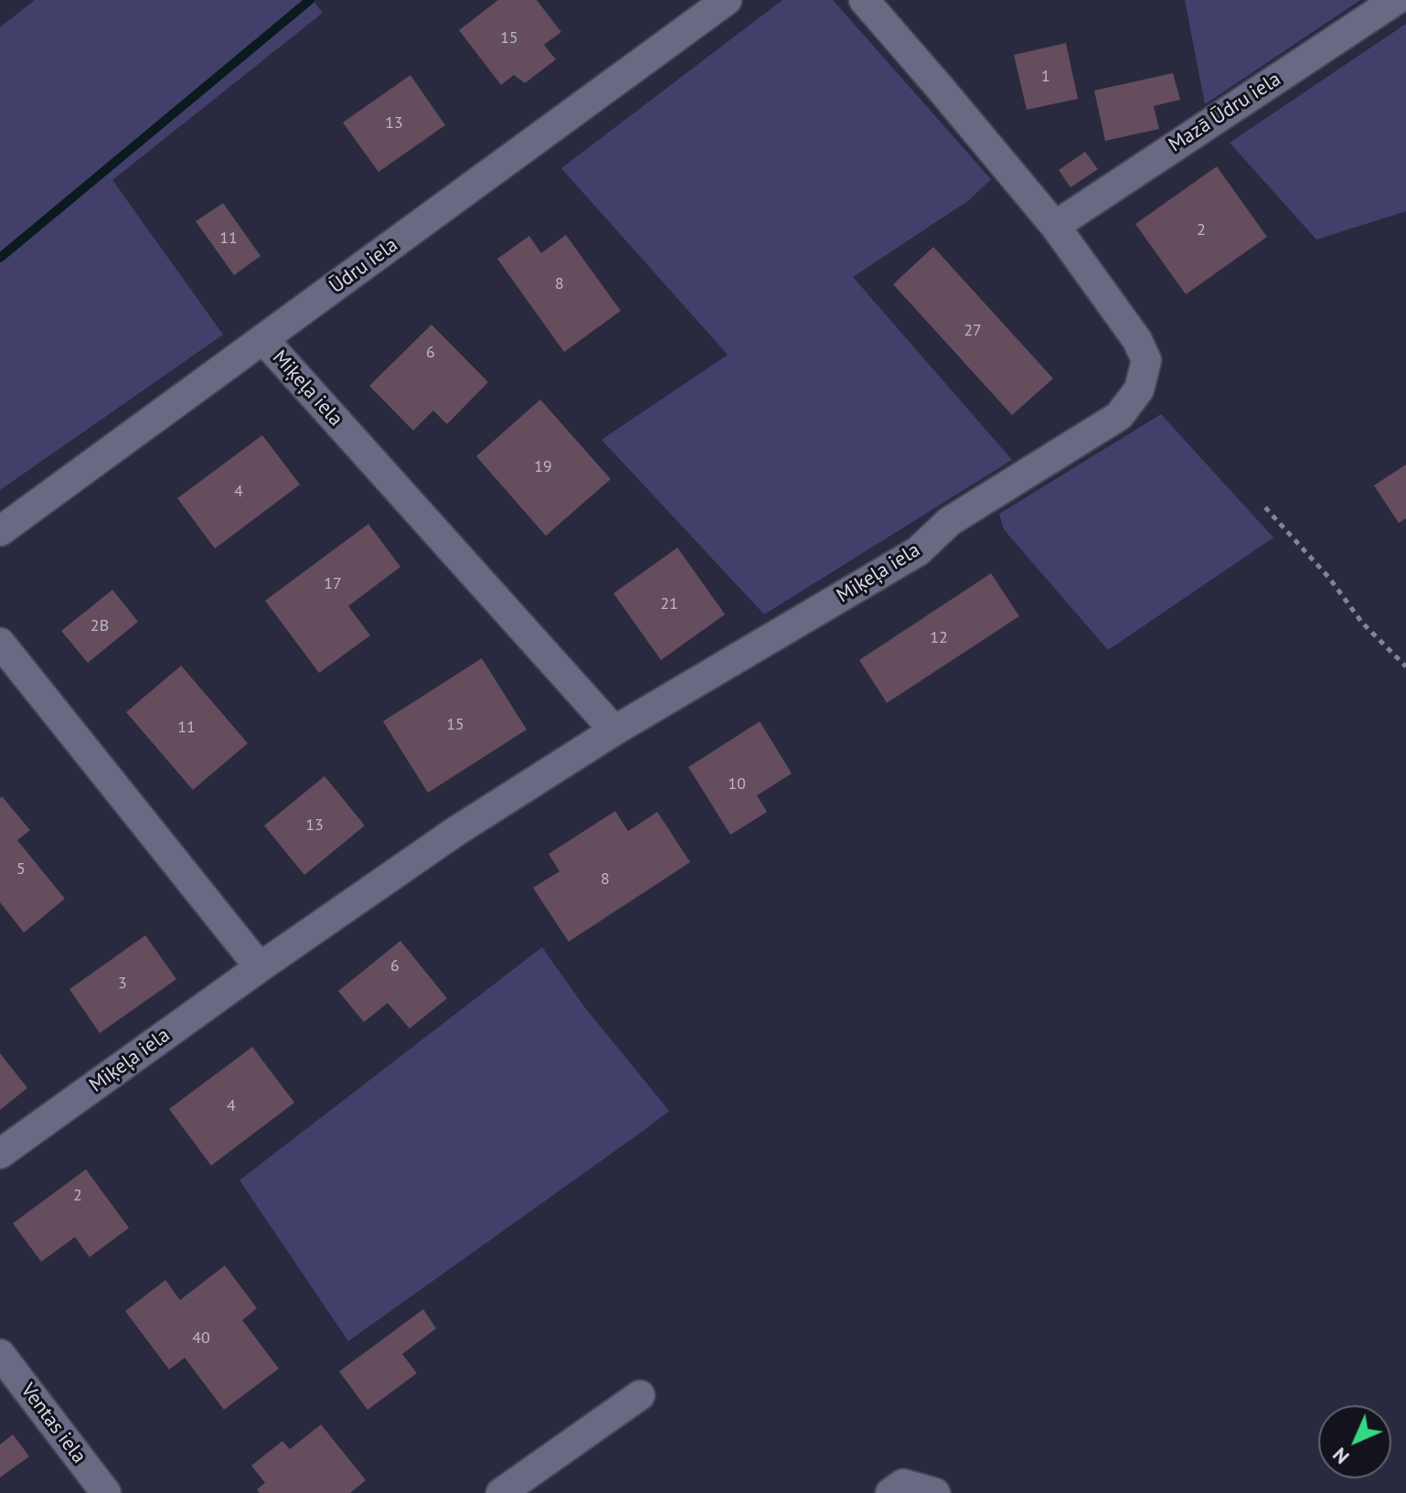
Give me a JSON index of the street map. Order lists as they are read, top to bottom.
{
  "streets": {
    "street": [
      "Mazā Ūdru iela",
      "Ūdru iela",
      "Miķeļa iela",
      "Ventas iela"
    ]
  },
  "crossings": [
    ["Mazā Ūdru iela", "Miķeļa iela"],
    ["Ūdru iela", "Miķeļa iela"]
  ],
  "house_numbers": [
    "15",
    "1",
    "13",
    "2",
    "11",
    "8",
    "27",
    "6",
    "19",
    "4",
    "17",
    "21",
    "2B",
    "12",
    "15",
    "11",
    "10",
    "13",
    "5",
    "8",
    "6",
    "3",
    "4",
    "2",
    "40"
  ],
  "north": "bottom left"
}
